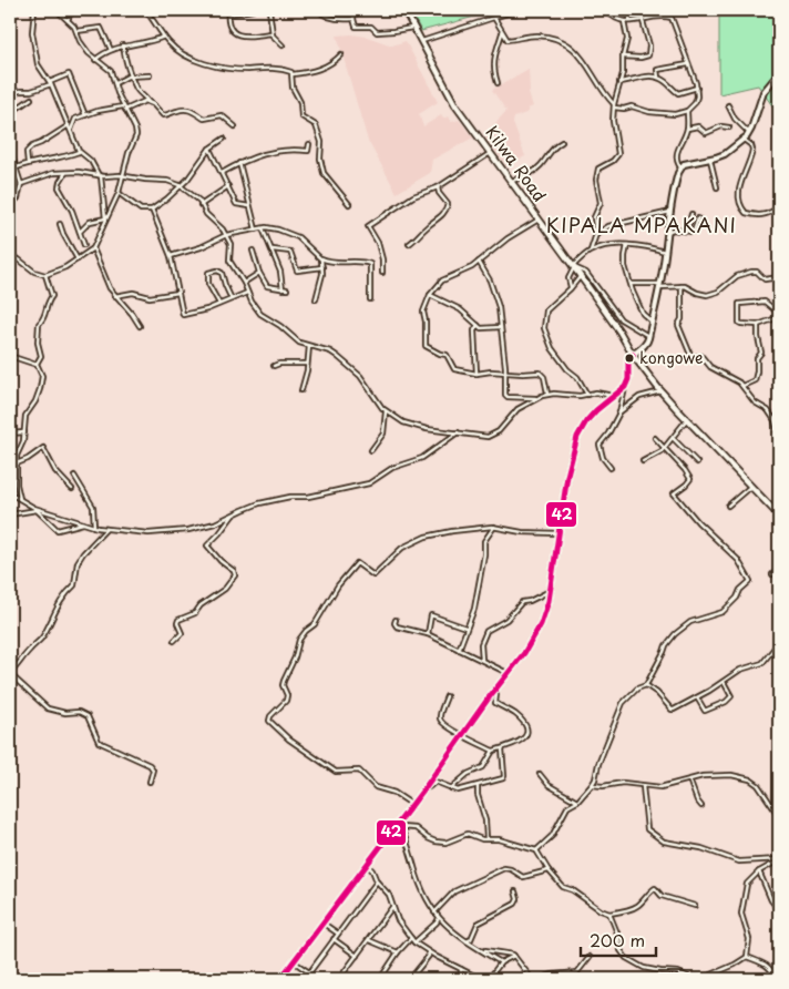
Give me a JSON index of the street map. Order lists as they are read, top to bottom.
{
  "streets": {
    "highway": ["Kilwa Road"]
  },
  "districts": ["KIPALA MPAKANI"],
  "places": ["kongowe"],
  "lines": ["transit line 42"],
  "scale_bar": "200 m"
}
